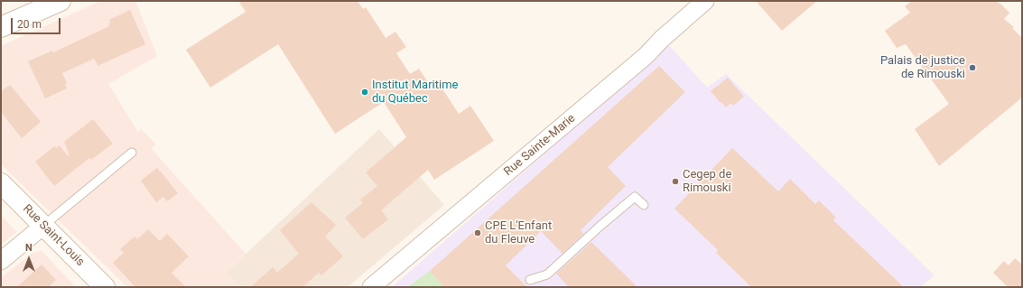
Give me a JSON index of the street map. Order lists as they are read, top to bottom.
{
  "streets": {
    "street": ["Rue Sainte-Marie", "Rue Saint-Louis"]
  },
  "places": [
    "Palais de justice de Rimouski",
    "Institut Maritime du Québec",
    "Cegep de Rimouski",
    "CPE L'Enfant du Fleuve"
  ],
  "scale_bar": "20 m",
  "north": "top"
}
